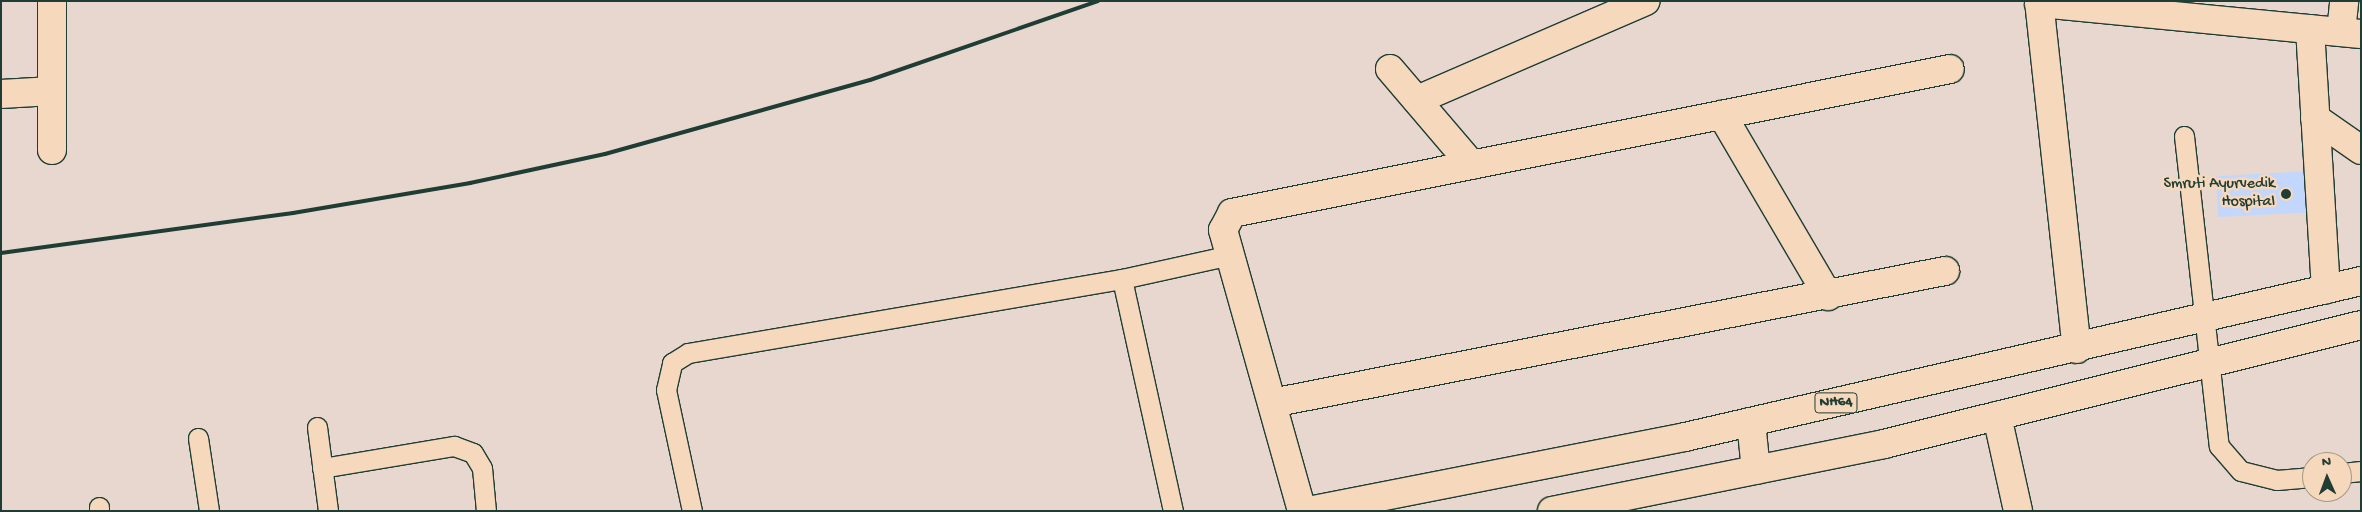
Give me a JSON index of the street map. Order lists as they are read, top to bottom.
{
  "streets": {
    "main road": ["NH64"]
  },
  "places": ["Smruti Ayurvedik Hospital"],
  "north": "top"
}
